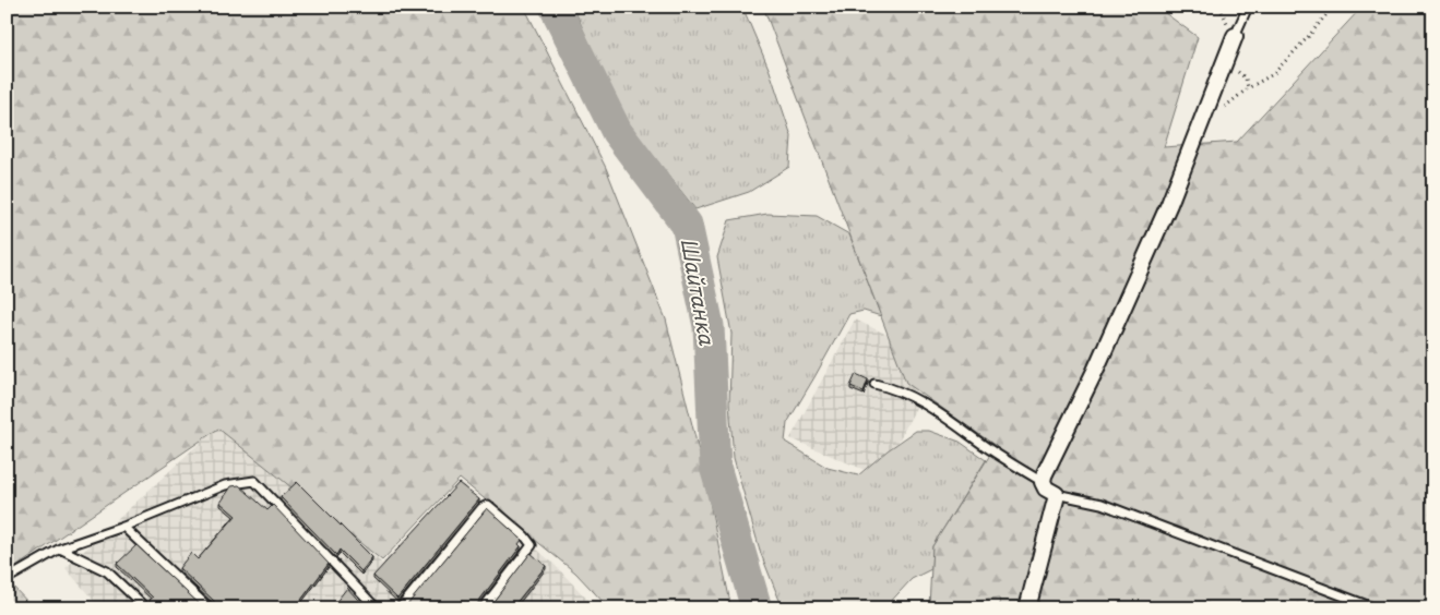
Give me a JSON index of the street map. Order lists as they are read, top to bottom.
{
  "water": ["Шайтанка"]
}
